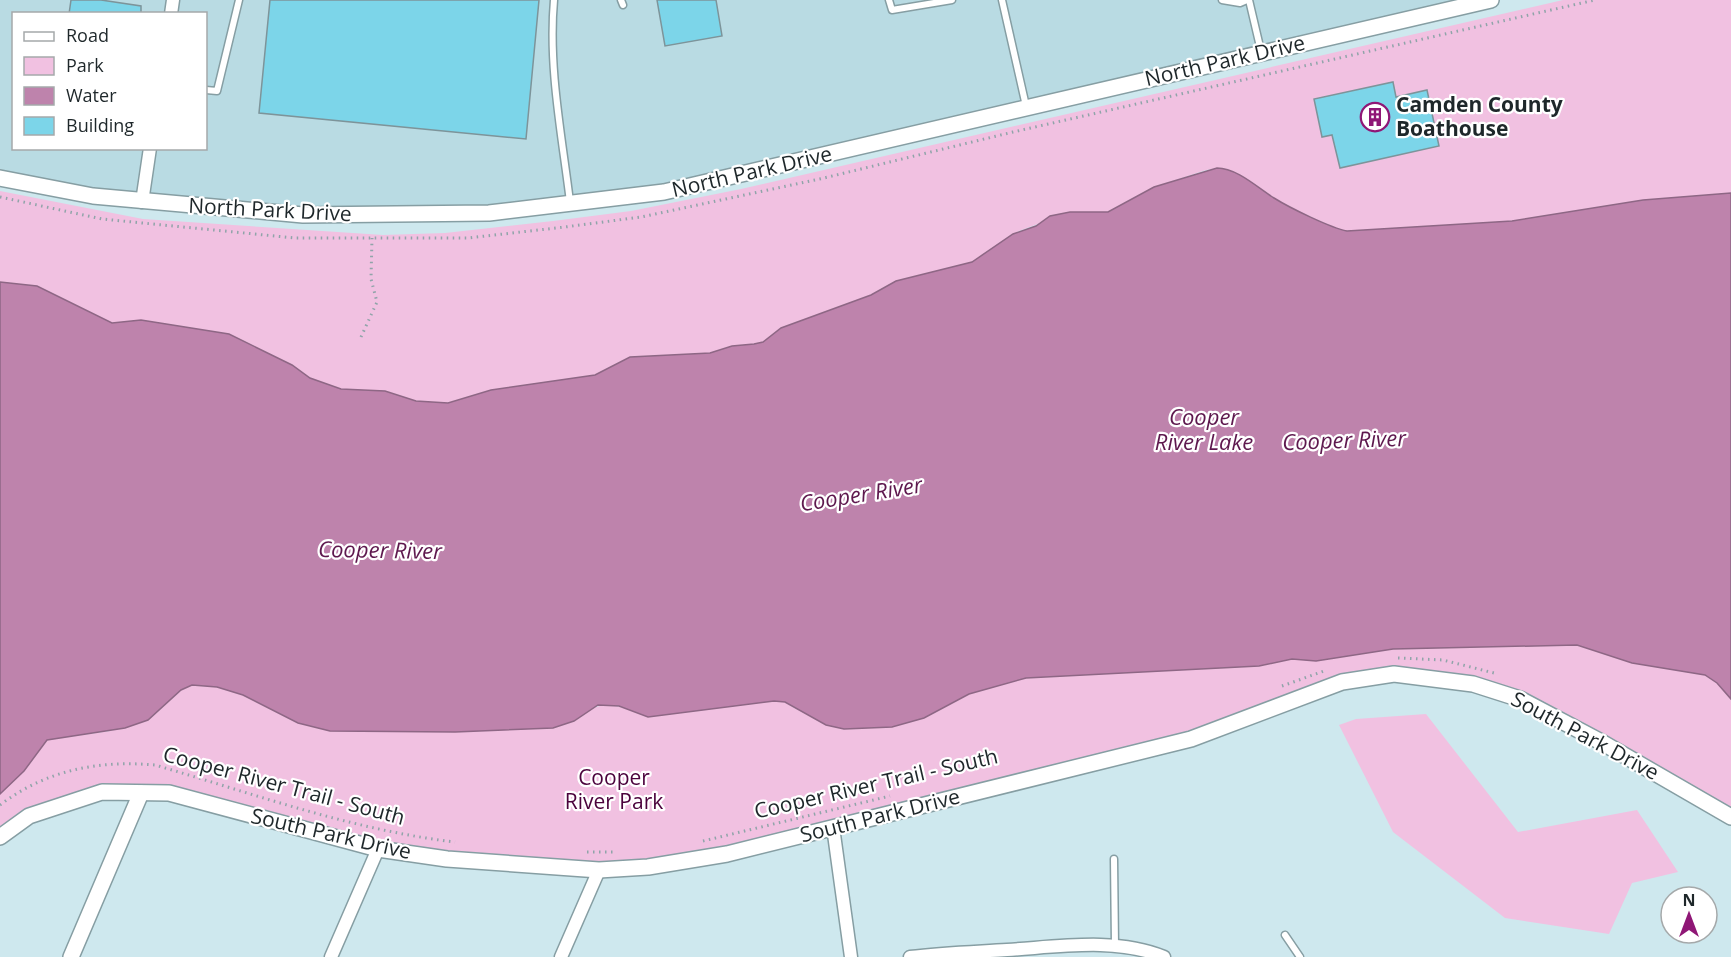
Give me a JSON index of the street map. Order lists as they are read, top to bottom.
{
  "streets": {
    "street": ["North Park Drive", "South Park Drive"],
    "path": ["Cooper River Trail - South"]
  },
  "water": ["Cooper River Lake", "Cooper River"],
  "parks": ["Cooper River Park"],
  "places": {
    "building": ["Camden County Boathouse"]
  },
  "legend": [
    "Road",
    "Park",
    "Water",
    "Building"
  ],
  "north": "top"
}
